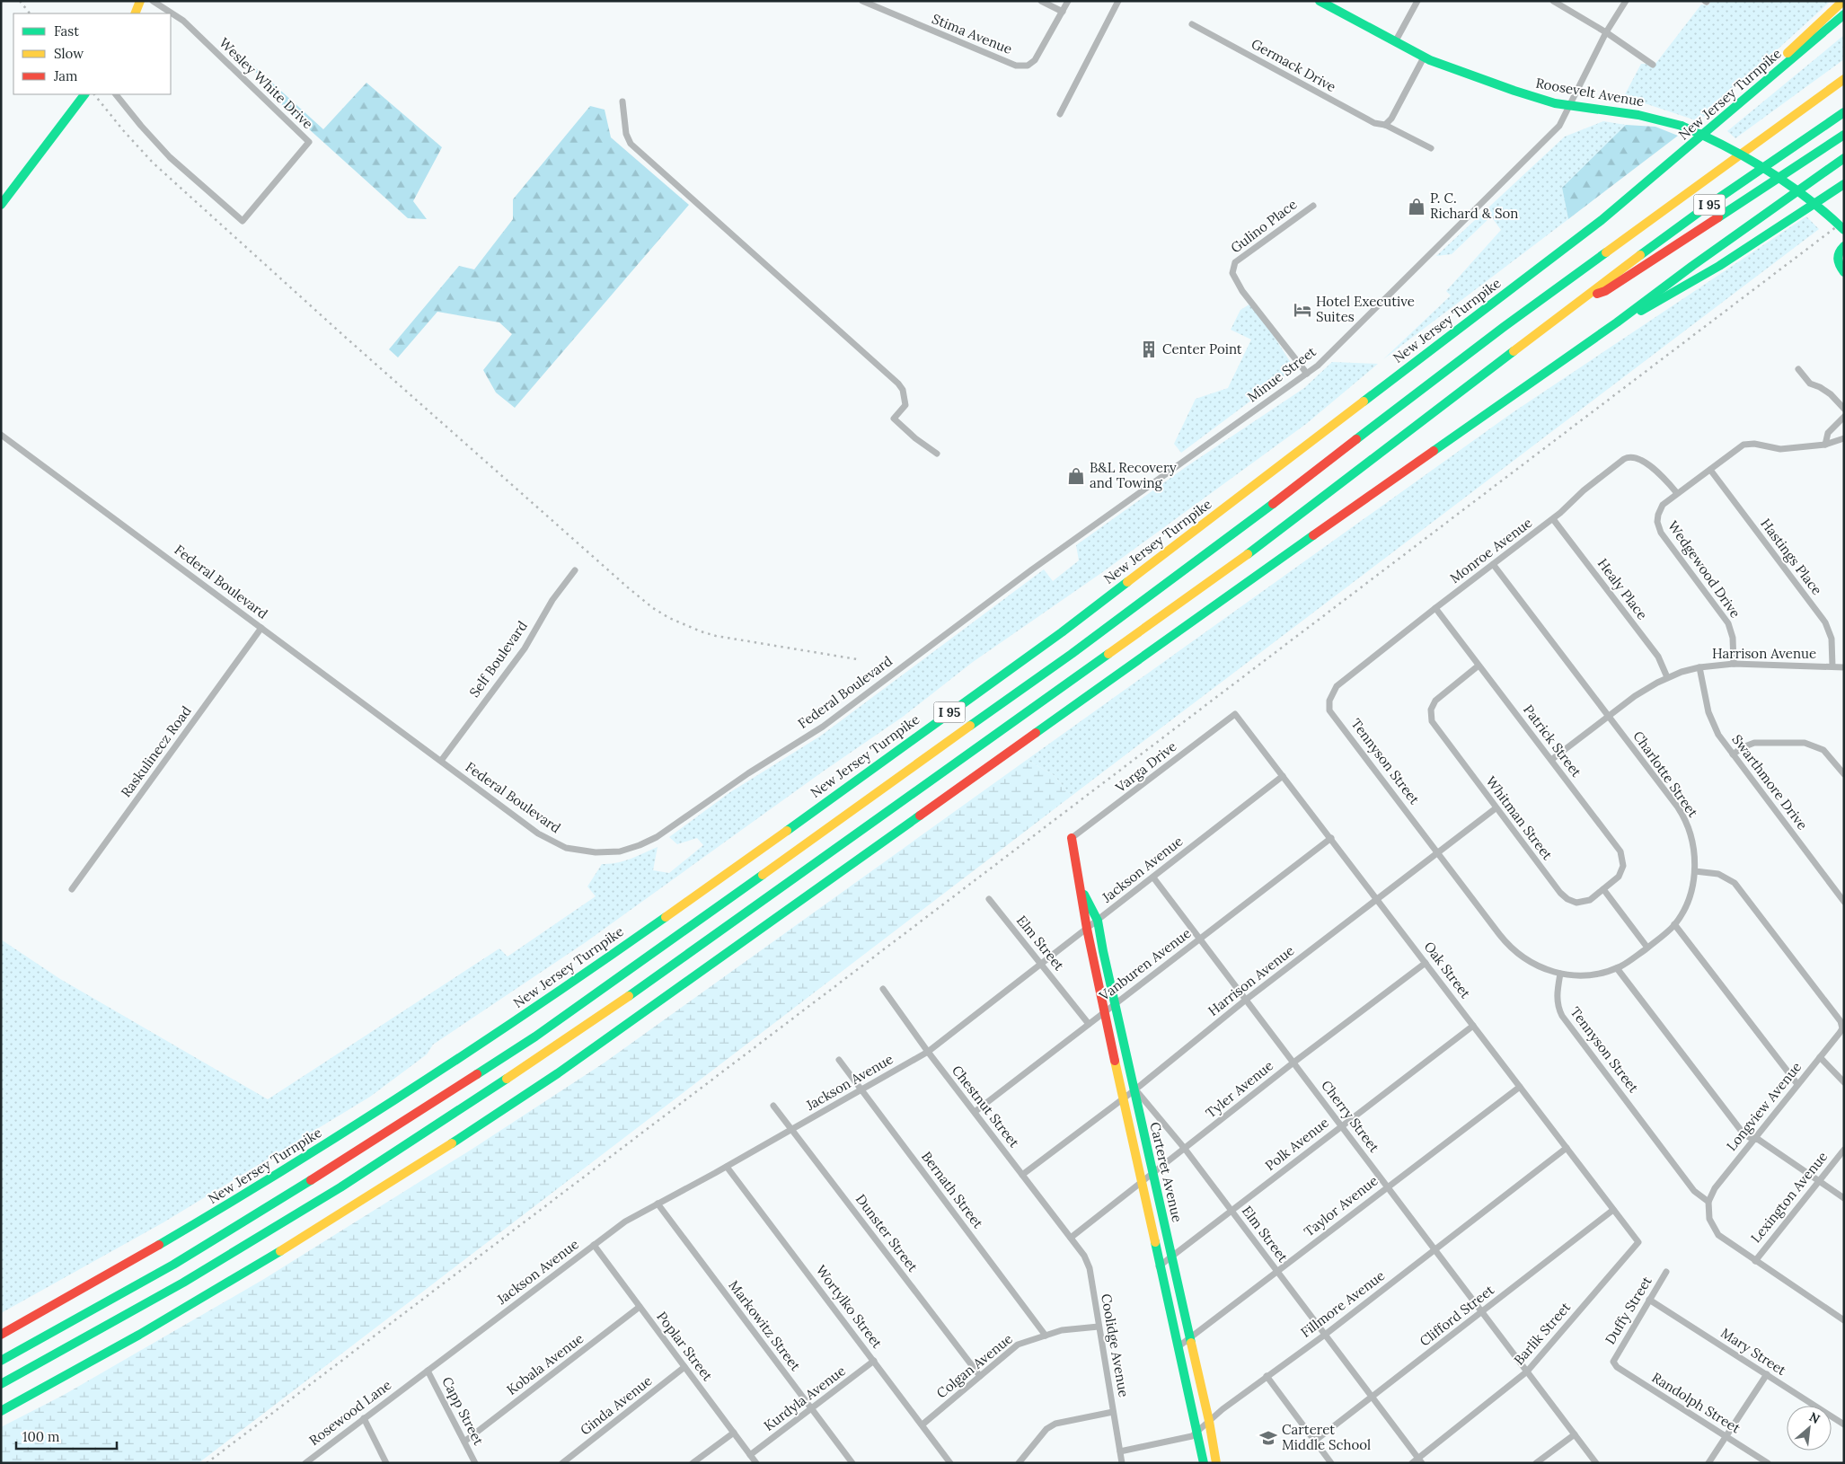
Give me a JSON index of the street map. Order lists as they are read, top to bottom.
{
  "streets": {
    "main road": [
      "Roosevelt Avenue",
      "New Jersey Turnpike",
      "I 95",
      "Carteret Avenue"
    ],
    "street": [
      "Stima Avenue",
      "Germack Drive",
      "Wesley White Drive",
      "Gulino Place",
      "Minue Street",
      "Monroe Avenue",
      "Hastings Place",
      "Wedgewood Drive",
      "Federal Boulevard",
      "Healy Place",
      "Harrison Avenue",
      "Self Boulevard",
      "Patrick Street",
      "Raskulinecz Road",
      "Tennyson Street",
      "Varga Drive",
      "Charlotte Street",
      "Swarthmore Drive",
      "Whitman Street",
      "Jackson Avenue",
      "Elm Street",
      "Vanburen Avenue",
      "Oak Street",
      "Tyler Avenue",
      "Chestnut Street",
      "Longview Avenue",
      "Cherry Street",
      "Polk Avenue",
      "Bernath Street",
      "Lexington Avenue",
      "Taylor Avenue",
      "Dunster Street",
      "Fillmore Avenue",
      "Wortylko Street",
      "Duffy Street",
      "Clifford Street",
      "Markowitz Street",
      "Barlik Street",
      "Coolidge Avenue",
      "Poplar Street",
      "Mary Street",
      "Kobala Avenue",
      "Colgan Avenue",
      "Kurdyla Avenue",
      "Randolph Street",
      "Ginda Avenue",
      "Capp Street",
      "Rosewood Lane"
    ]
  },
  "crossings": [
    ["Roosevelt Avenue", "Minue Street"],
    ["Gulino Place", "Minue Street"],
    ["Minue Street", "Federal Boulevard"],
    ["Monroe Avenue", "Wedgewood Drive"],
    ["Monroe Avenue", "Healy Place"],
    ["Monroe Avenue", "Patrick Street"],
    ["Monroe Avenue", "Tennyson Street"],
    ["Monroe Avenue", "Charlotte Street"],
    ["Hastings Place", "Wedgewood Drive"],
    ["Hastings Place", "Harrison Avenue"],
    ["Wedgewood Drive", "Harrison Avenue"],
    ["Federal Boulevard", "Self Boulevard"],
    ["Federal Boulevard", "Raskulinecz Road"],
    ["Healy Place", "Harrison Avenue"],
    ["Harrison Avenue", "Patrick Street"],
    ["Harrison Avenue", "Tennyson Street"],
    ["Harrison Avenue", "Charlotte Street"],
    ["Harrison Avenue", "Swarthmore Drive"],
    ["Harrison Avenue", "Whitman Street"],
    ["Harrison Avenue", "Elm Street"],
    ["Harrison Avenue", "Oak Street"],
    ["Harrison Avenue", "Chestnut Street"],
    ["Harrison Avenue", "Cherry Street"],
    ["Harrison Avenue", "Carteret Avenue"],
    ["Patrick Street", "Whitman Street"],
    ["Tennyson Street", "Charlotte Street"],
    ["Tennyson Street", "Longview Avenue"],
    ["Varga Drive", "Oak Street"],
    ["Varga Drive", "Carteret Avenue"],
    ["Charlotte Street", "Longview Avenue"],
    ["Jackson Avenue", "Elm Street"],
    ["Jackson Avenue", "Oak Street"],
    ["Jackson Avenue", "Chestnut Street"],
    ["Jackson Avenue", "Cherry Street"],
    ["Jackson Avenue", "Carteret Avenue"],
    ["Jackson Avenue", "Bernath Street"],
    ["Jackson Avenue", "Dunster Street"],
    ["Jackson Avenue", "Wortylko Street"],
    ["Jackson Avenue", "Markowitz Street"],
    ["Jackson Avenue", "Poplar Street"],
    ["Jackson Avenue", "Capp Street"],
    ["Jackson Avenue", "Rosewood Lane"],
    ["Elm Street", "Vanburen Avenue"],
    ["Elm Street", "Tyler Avenue"],
    ["Elm Street", "Polk Avenue"],
    ["Elm Street", "Carteret Avenue"],
    ["Elm Street", "Taylor Avenue"],
    ["Elm Street", "Fillmore Avenue"],
    ["Elm Street", "Clifford Street"],
    ["Elm Street", "Barlik Street"],
    ["Vanburen Avenue", "Oak Street"],
    ["Vanburen Avenue", "Chestnut Street"],
    ["Vanburen Avenue", "Cherry Street"],
    ["Vanburen Avenue", "Carteret Avenue"],
    ["Oak Street", "Tyler Avenue"],
    ["Oak Street", "Polk Avenue"],
    ["Oak Street", "Taylor Avenue"],
    ["Oak Street", "Fillmore Avenue"],
    ["Oak Street", "Clifford Street"],
    ["Oak Street", "Barlik Street"],
    ["Tyler Avenue", "Chestnut Street"],
    ["Tyler Avenue", "Cherry Street"],
    ["Tyler Avenue", "Carteret Avenue"],
    ["Tyler Avenue", "Coolidge Avenue"],
    ["Chestnut Street", "Coolidge Avenue"],
    ["Cherry Street", "Polk Avenue"],
    ["Cherry Street", "Taylor Avenue"],
    ["Cherry Street", "Fillmore Avenue"],
    ["Cherry Street", "Clifford Street"],
    ["Cherry Street", "Barlik Street"],
    ["Polk Avenue", "Carteret Avenue"],
    ["Carteret Avenue", "Taylor Avenue"],
    ["Carteret Avenue", "Fillmore Avenue"],
    ["Bernath Street", "Colgan Avenue"],
    ["Dunster Street", "Colgan Avenue"],
    ["Fillmore Avenue", "Coolidge Avenue"],
    ["Wortylko Street", "Colgan Avenue"],
    ["Wortylko Street", "Kurdyla Avenue"],
    ["Duffy Street", "Mary Street"],
    ["Duffy Street", "Randolph Street"],
    ["Markowitz Street", "Kurdyla Avenue"],
    ["Coolidge Avenue", "Colgan Avenue"],
    ["Poplar Street", "Kobala Avenue"],
    ["Poplar Street", "Kurdyla Avenue"],
    ["Poplar Street", "Ginda Avenue"],
    ["Kobala Avenue", "Capp Street"]
  ],
  "places": {
    "shop": ["P. C. Richard & Son", "B&L Recovery and Towing"],
    "hotel": ["Hotel Executive Suites"],
    "building": ["Center Point"],
    "school or university": ["Carteret Middle School"]
  },
  "legend": ["Fast", "Slow", "Jam"],
  "scale_bar": "100 m",
  "north": "top right"
}
